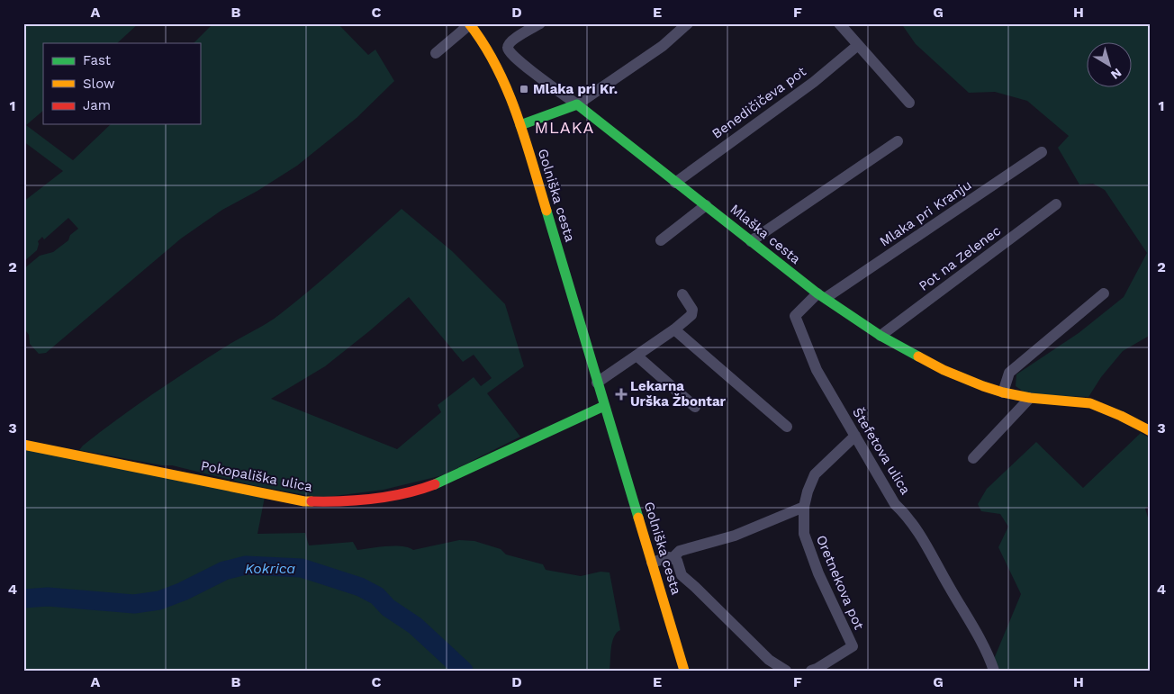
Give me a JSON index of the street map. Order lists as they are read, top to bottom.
{
  "streets": {
    "street": [
      "Benedičičeva pot",
      "Golniška cesta",
      "Mlaka pri Kranju",
      "Mlaška cesta",
      "Pot na Zelenec",
      "Štefetova ulica",
      "Pokopališka ulica",
      "Oretnekova pot"
    ]
  },
  "crossings": [
    ["Benedičičeva pot", "Mlaška cesta"],
    ["Golniška cesta", "Pokopališka ulica"],
    ["Mlaka pri Kranju", "Mlaška cesta"],
    ["Mlaka pri Kranju", "Štefetova ulica"],
    ["Mlaška cesta", "Pot na Zelenec"],
    ["Mlaška cesta", "Štefetova ulica"],
    ["Štefetova ulica", "Oretnekova pot"]
  ],
  "districts": ["MLAKA"],
  "water": ["Kokrica"],
  "places": {
    "transit": ["Mlaka pri Kr."],
    "health": ["Lekarna Urška Žbontar"]
  },
  "legend": ["Fast", "Slow", "Jam"],
  "north": "bottom right",
  "grid": {
    "columns": [
      "A",
      "B",
      "C",
      "D",
      "E",
      "F",
      "G",
      "H"
    ],
    "rows": [
      "1",
      "2",
      "3",
      "4"
    ]
  }
}
